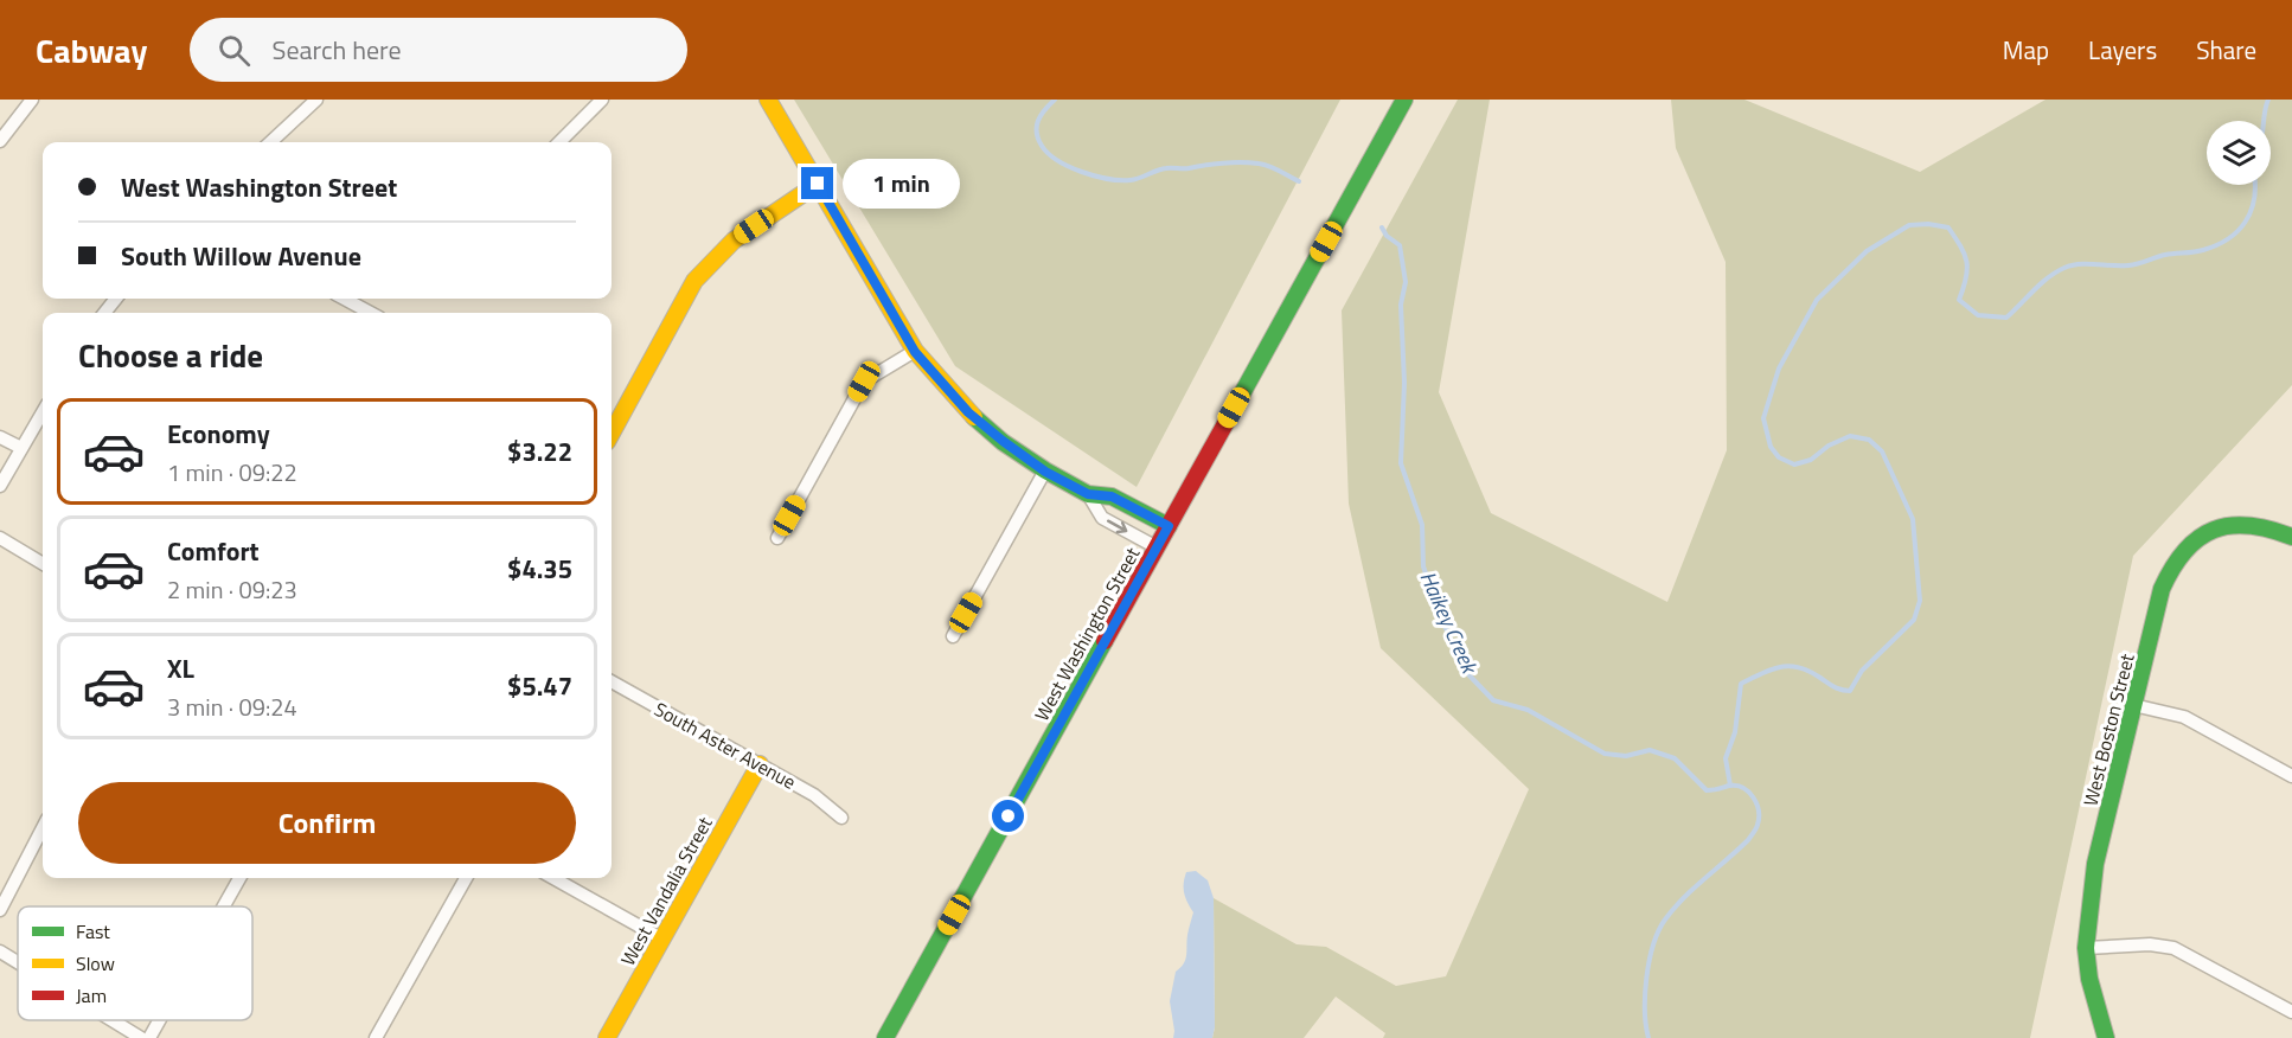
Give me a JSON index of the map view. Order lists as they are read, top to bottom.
{
  "streets": {
    "street": [
      "West Washington Street",
      "West Boston Street",
      "South Aster Avenue",
      "West Vandalia Street"
    ]
  },
  "crossings": [
    ["South Aster Avenue", "West Vandalia Street"]
  ],
  "water": ["Haikey Creek"],
  "legend": ["Fast", "Slow", "Jam"],
  "page": {
    "header": "Cabway",
    "search": "Search here",
    "nav": ["Map", "Layers", "Share"],
    "banner": ["West Washington Street", "South Willow Avenue"],
    "bubble": "1 min",
    "heading": "Choose a ride",
    "list": [
      {
        "name": "Economy",
        "note": "1 min · 09:22",
        "value": "$3.22"
      },
      {
        "name": "Comfort",
        "note": "2 min · 09:23",
        "value": "$4.35"
      },
      {
        "name": "XL",
        "note": "3 min · 09:24",
        "value": "$5.47"
      }
    ],
    "buttons": "Confirm"
  }
}
